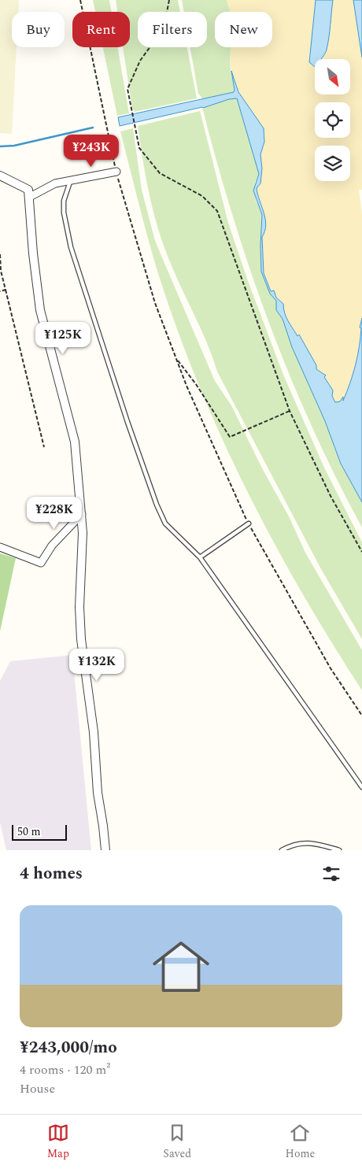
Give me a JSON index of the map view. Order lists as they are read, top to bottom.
{
  "scale_bar": "50 m",
  "north": "bottom right",
  "page": {
    "chip": [
      "Buy",
      "Rent",
      "Filters",
      "New"
    ],
    "price": [
      "¥243K",
      "¥125K",
      "¥228K",
      "¥132K"
    ],
    "scale": "50 m",
    "heading": "4 homes",
    "list": [
      {
        "name": "¥243,000/mo",
        "note": "4 rooms · 120 m² · House"
      }
    ],
    "tabs": ["Map", "Saved", "Home"]
  }
}
